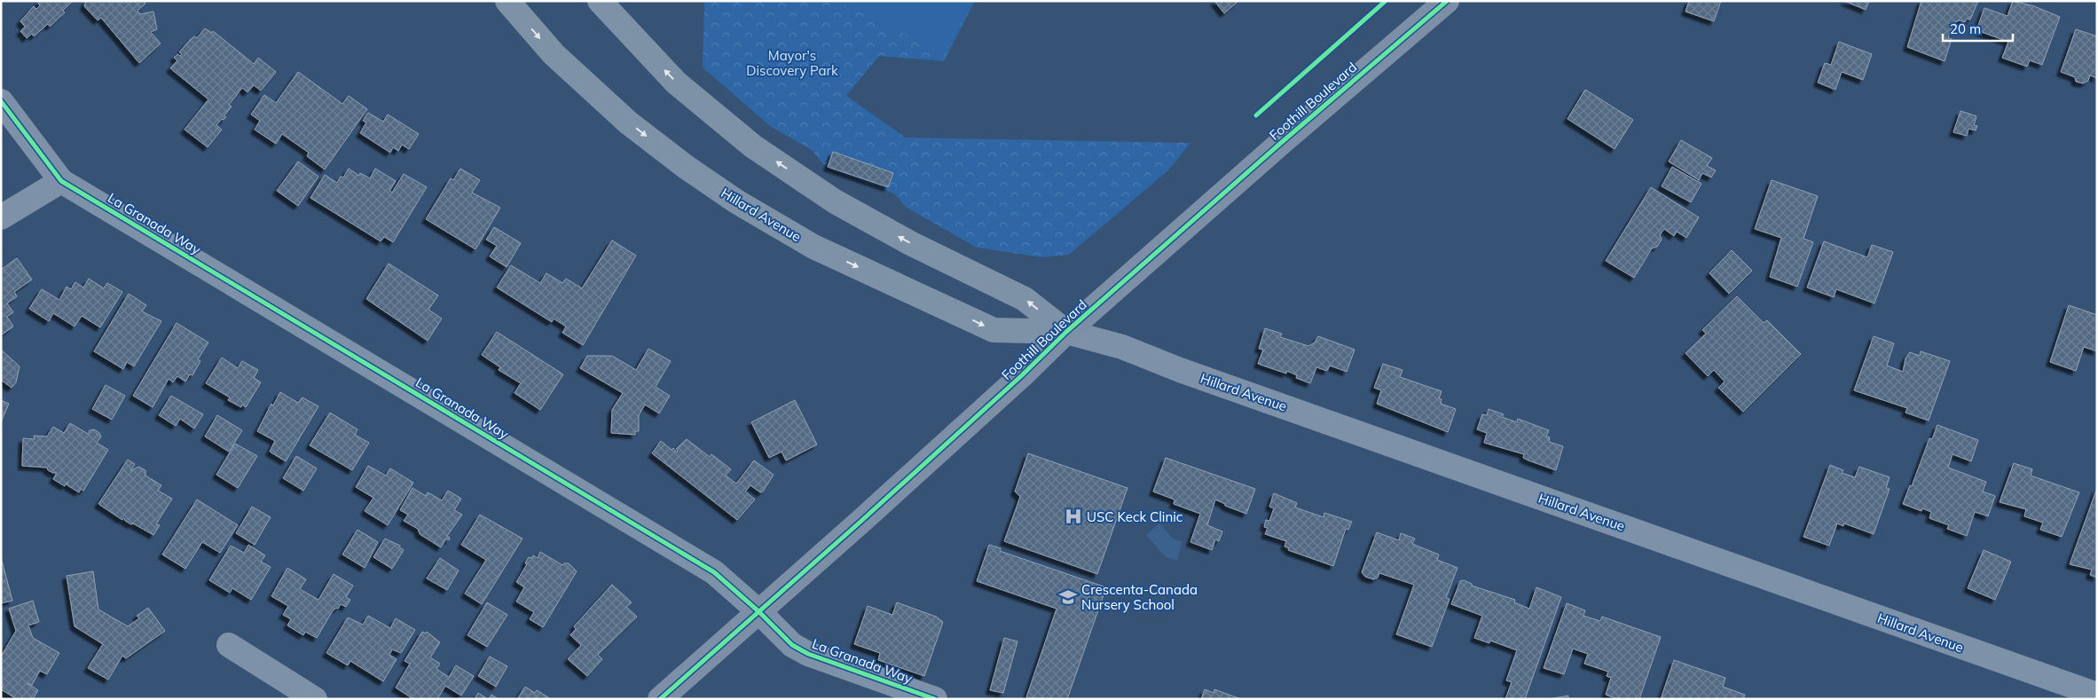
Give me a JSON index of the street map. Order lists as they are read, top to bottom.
{
  "streets": {
    "highway": ["Hillard Avenue"],
    "main road": ["Foothill Boulevard"],
    "street": ["La Granada Way"]
  },
  "crossings": [
    ["Foothill Boulevard", "Hillard Avenue"],
    ["Foothill Boulevard", "La Granada Way"]
  ],
  "parks": ["Mayor's Discovery Park"],
  "places": {
    "hospital": ["USC Keck Clinic"],
    "school or university": ["Crescenta-Canada Nursery School"]
  },
  "scale_bar": "20 m"
}
